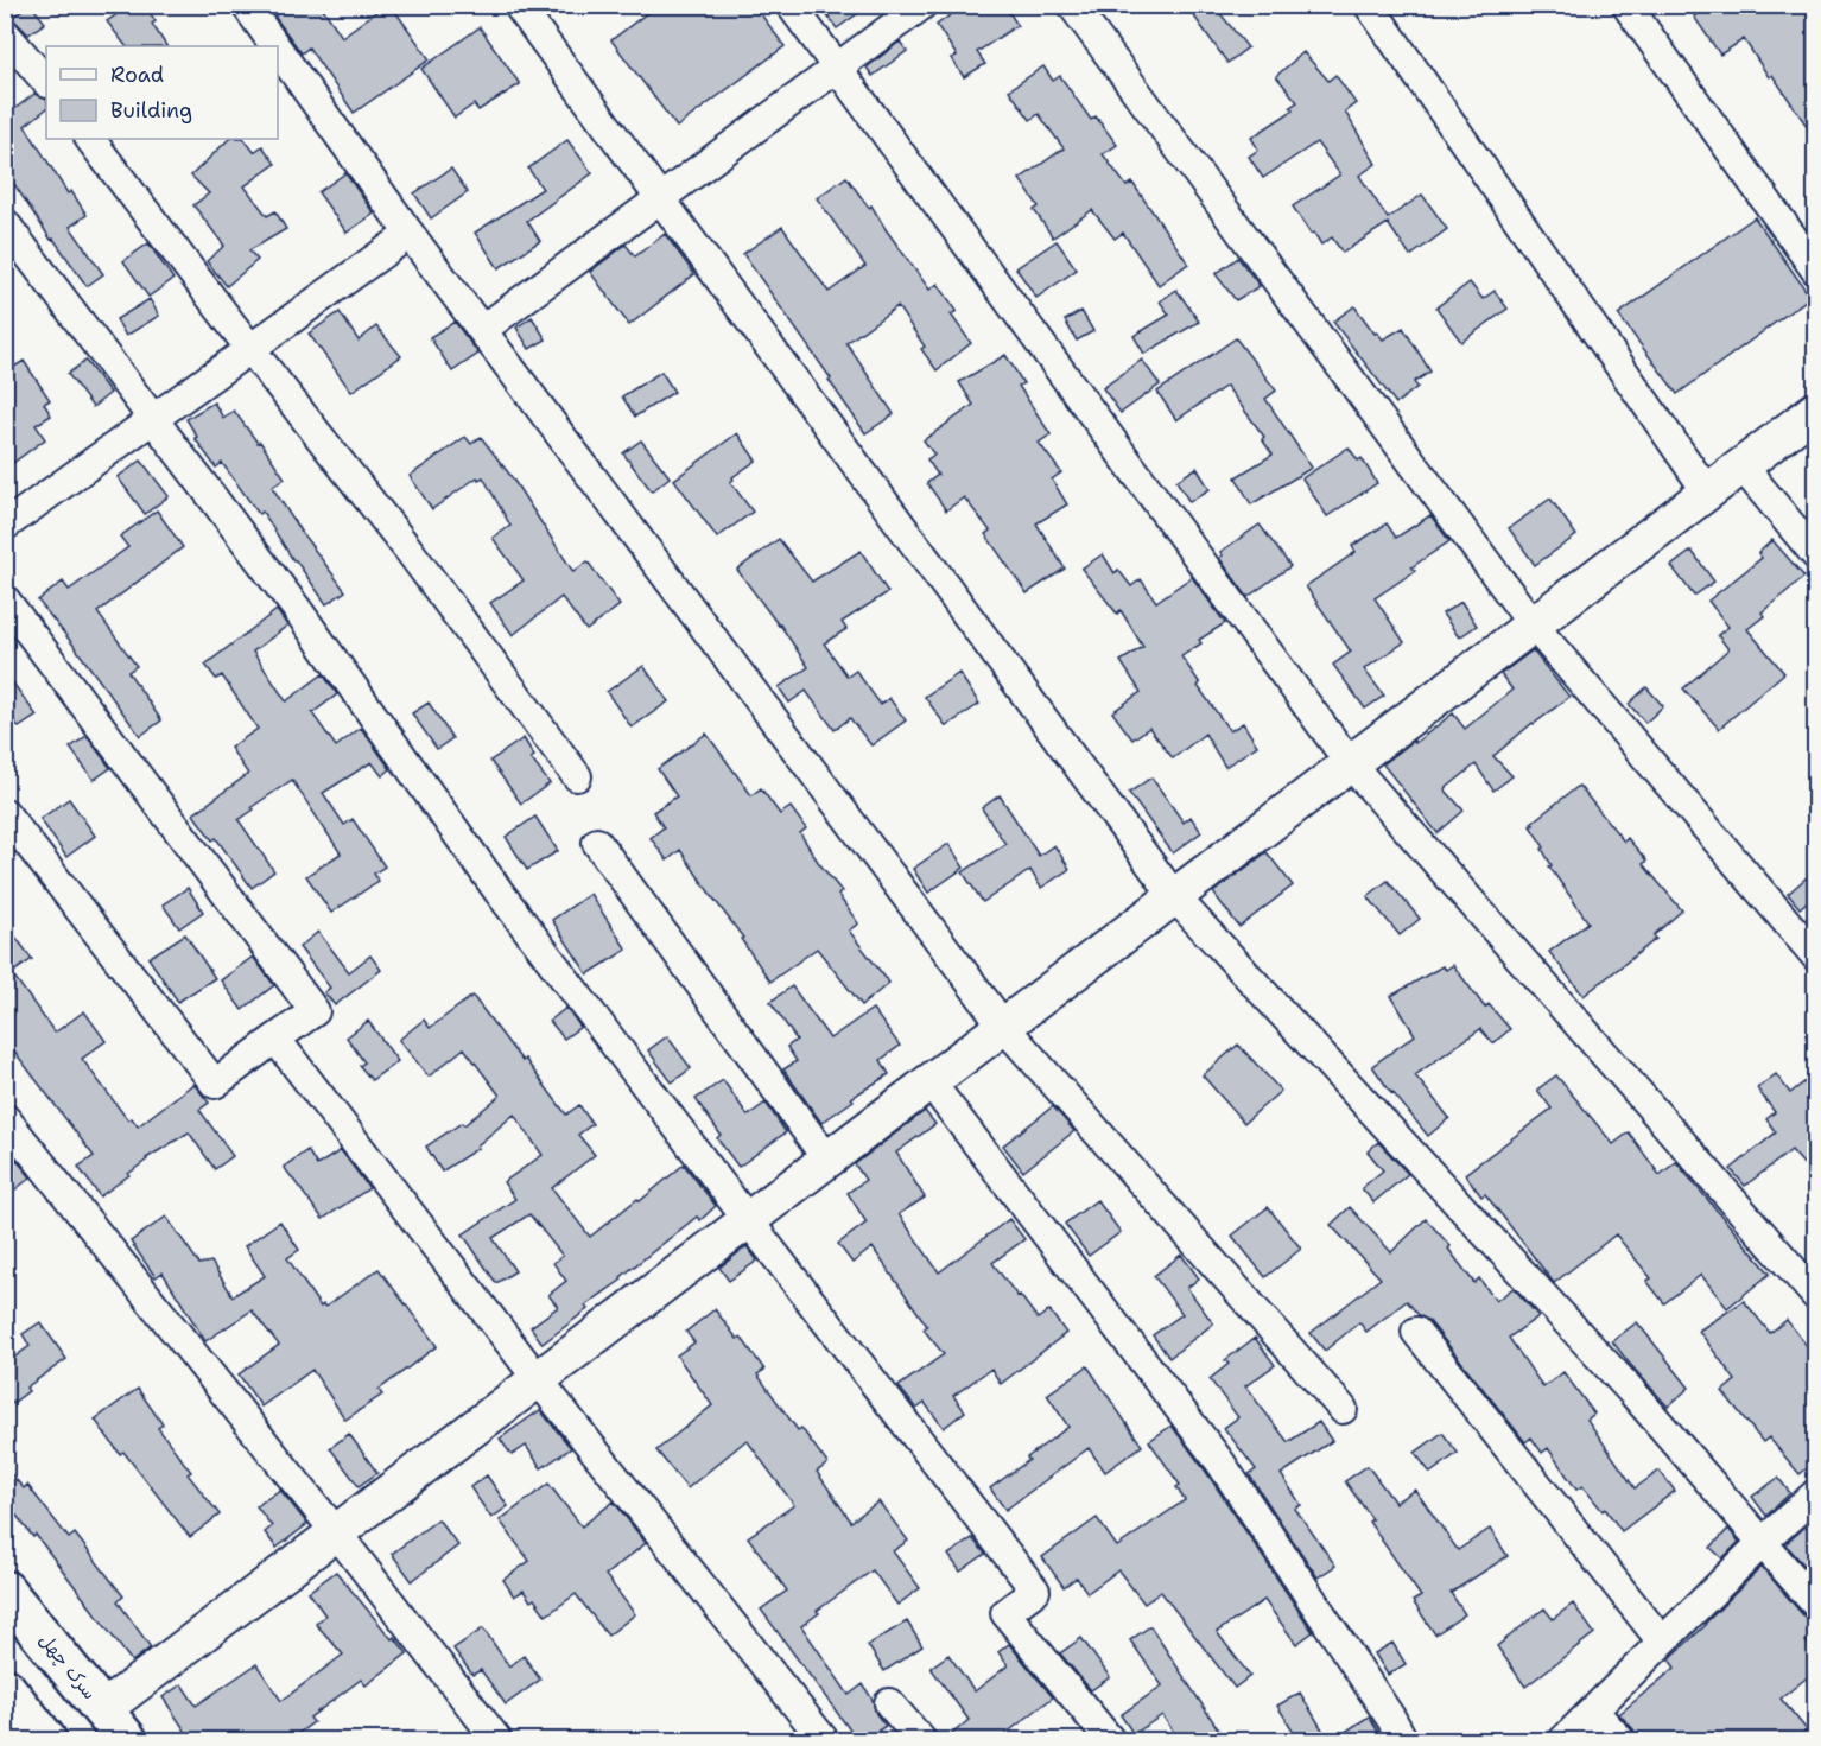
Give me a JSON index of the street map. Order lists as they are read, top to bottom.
{
  "streets": {
    "main road": ["سرک چهل"]
  },
  "legend": ["Road", "Building"]
}
